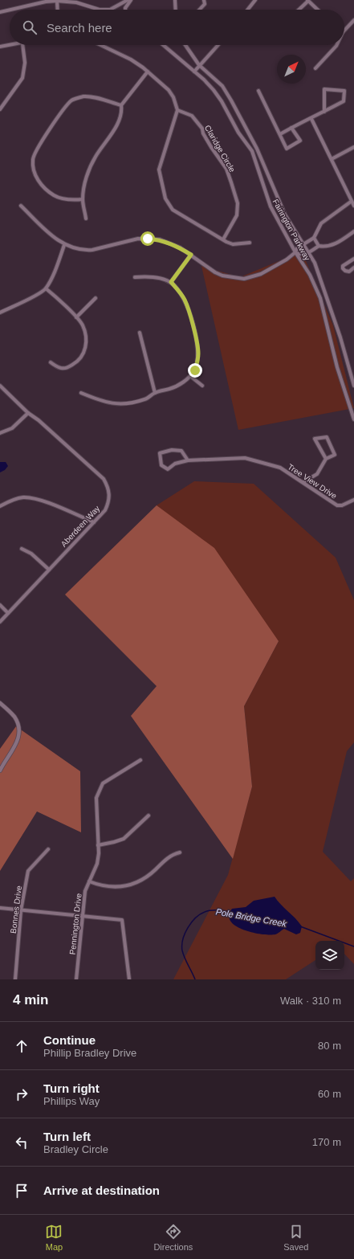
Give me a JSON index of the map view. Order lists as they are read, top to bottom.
{
  "streets": {
    "street": [
      "Claridge Circle",
      "Fairington Parkway",
      "Tree View Drive",
      "Aberdeen Way",
      "Bonnes Drive",
      "Pennington Drive"
    ]
  },
  "water": ["Pole Bridge Creek"],
  "north": "top right",
  "page": {
    "search": "Search here",
    "heading": ["4 min", "Walk · 310 m"],
    "list": [
      ["Continue", "Phillip Bradley Drive", "80 m"],
      ["Turn right", "Phillips Way", "60 m"],
      ["Turn left", "Bradley Circle", "170 m"],
      "Arrive at destination"
    ],
    "nav": ["Map", "Directions", "Saved"]
  }
}
